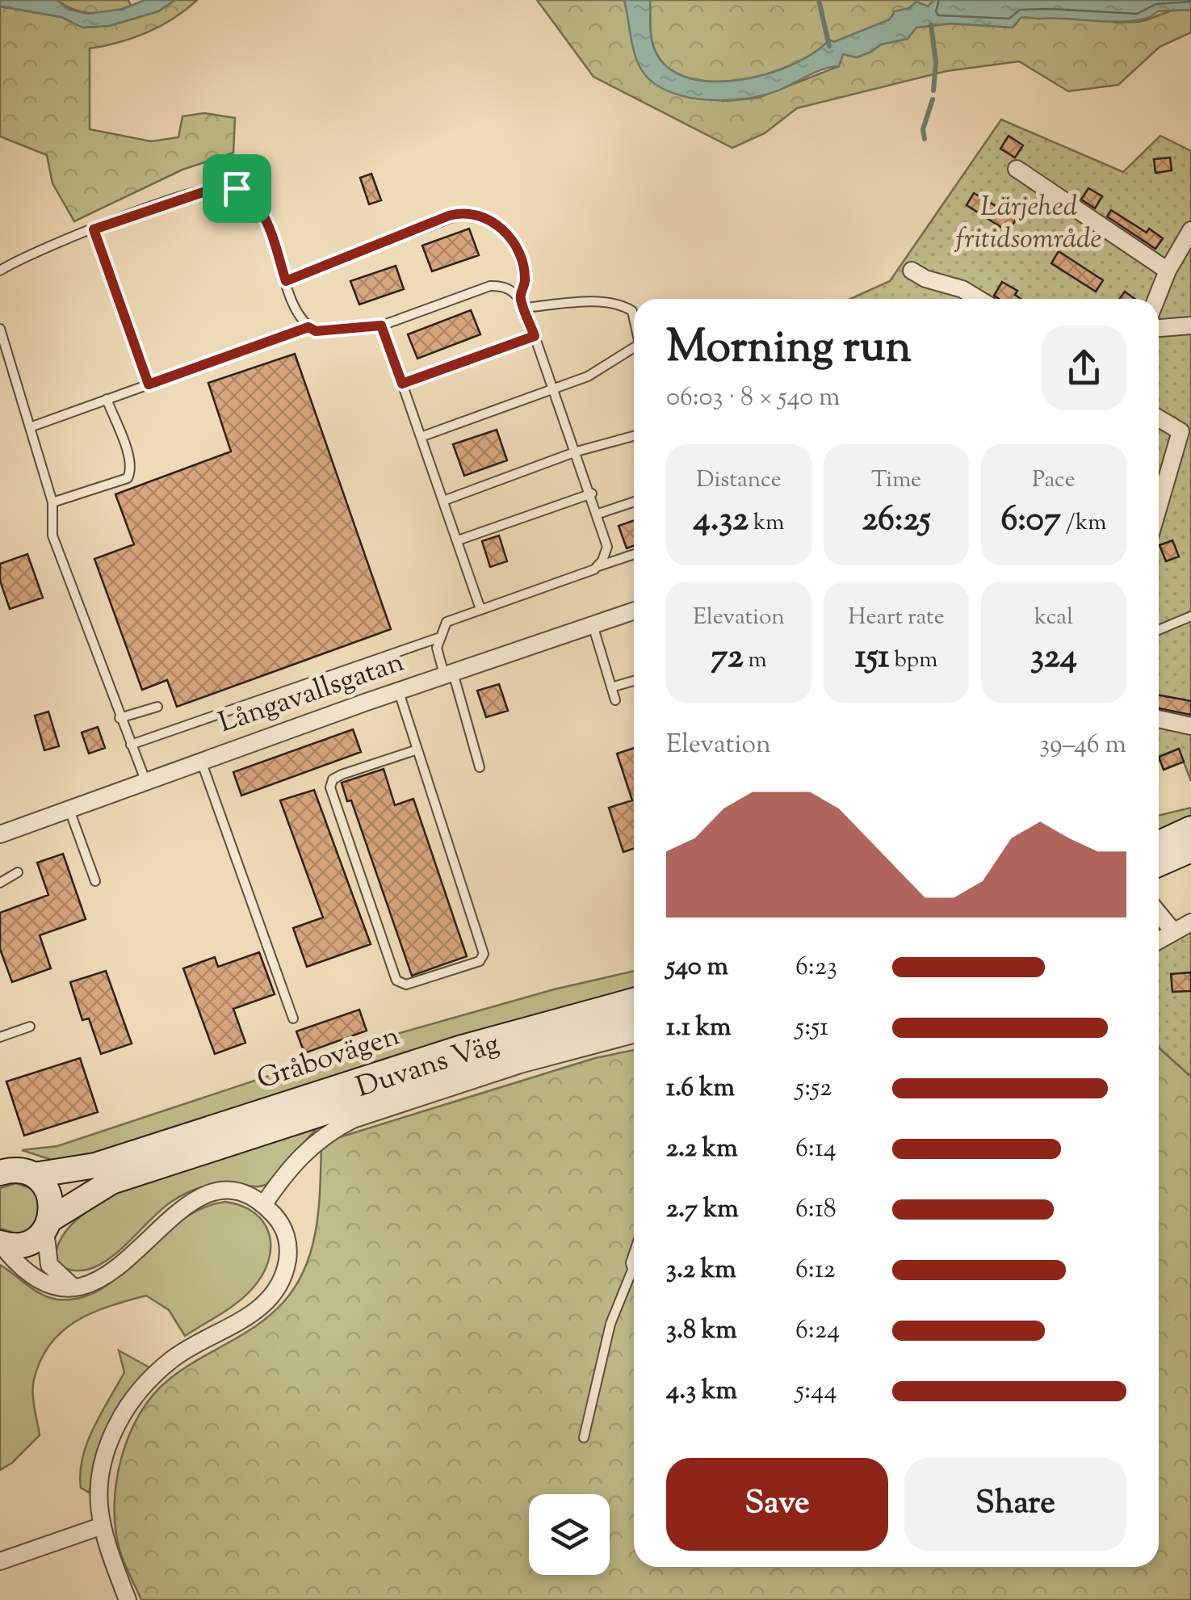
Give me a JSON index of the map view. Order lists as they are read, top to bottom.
{
  "streets": {
    "main road": ["Gråbovägen"],
    "street": ["Långavallsgatan", "Duvans Väg"]
  },
  "parks": ["Lärjehed fritidsområde"],
  "page": {
    "heading": ["Morning run", "06:03 · 8 × 540 m"],
    "stats": [
      ["Distance", "4.32 km"],
      ["Time", "26:25"],
      ["Pace", "6:07 /km"],
      ["Elevation", "72 m"],
      ["Heart rate", "151 bpm"],
      ["kcal", "324"]
    ],
    "chart": ["Elevation", "39–46 m"],
    "list": [
      {
        "name": "540 m",
        "note": "6:23"
      },
      {
        "name": "1.1 km",
        "note": "5:51"
      },
      {
        "name": "1.6 km",
        "note": "5:52"
      },
      {
        "name": "2.2 km",
        "note": "6:14"
      },
      {
        "name": "2.7 km",
        "note": "6:18"
      },
      {
        "name": "3.2 km",
        "note": "6:12"
      },
      {
        "name": "3.8 km",
        "note": "6:24"
      },
      {
        "name": "4.3 km",
        "note": "5:44"
      }
    ],
    "buttons": ["Save", "Share"]
  }
}
